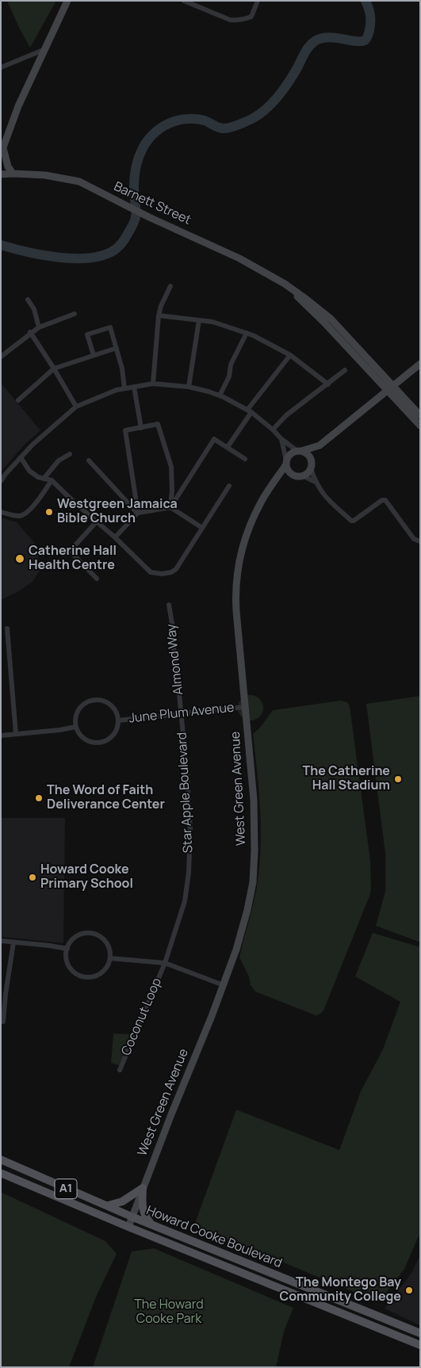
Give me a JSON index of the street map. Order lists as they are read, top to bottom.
{
  "streets": {
    "main road": ["A1", "Howard Cooke Boulevard"],
    "street": [
      "Barnett Street",
      "Almond Way",
      "June Plum Avenue",
      "West Green Avenue",
      "Star Apple Boulevard",
      "Coconut Loop"
    ]
  },
  "crossings": [
    ["Almond Way", "June Plum Avenue"],
    ["Almond Way", "Star Apple Boulevard"],
    ["June Plum Avenue", "West Green Avenue"],
    ["June Plum Avenue", "Star Apple Boulevard"],
    ["West Green Avenue", "Howard Cooke Boulevard"],
    ["Star Apple Boulevard", "Coconut Loop"]
  ],
  "parks": ["The Howard Cooke Park"],
  "places": [
    "Westgreen Jamaica Bible Church",
    "Catherine Hall Health Centre",
    "The Catherine Hall Stadium",
    "The Word of Faith Deliverance Center",
    "Howard Cooke Primary School",
    "The Montego Bay Community College"
  ]
}
